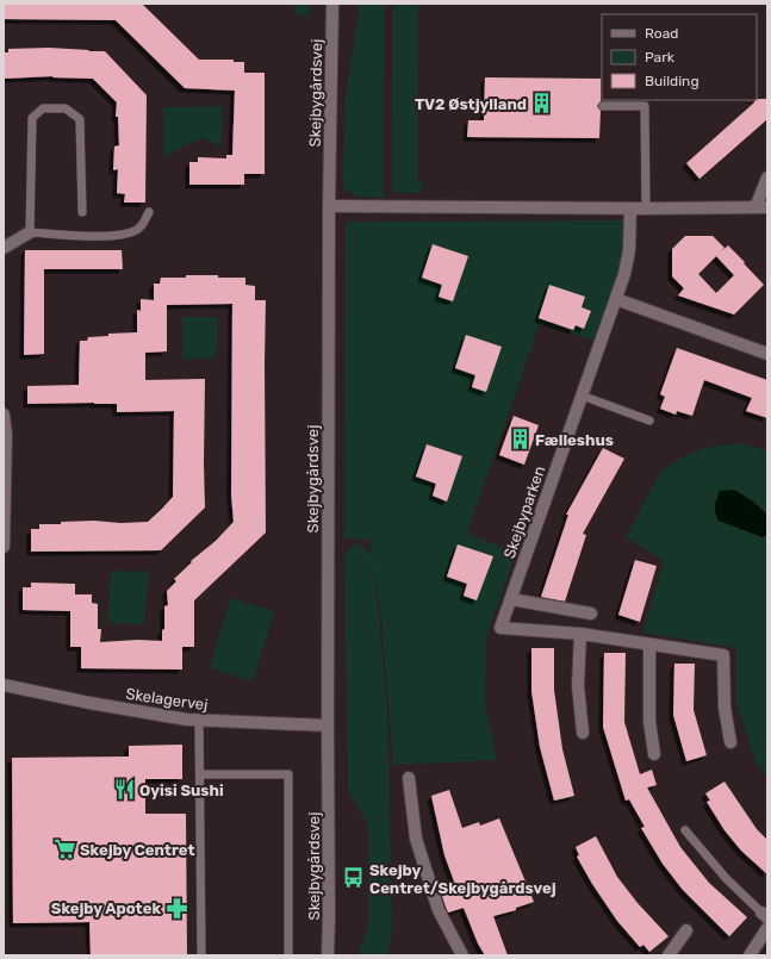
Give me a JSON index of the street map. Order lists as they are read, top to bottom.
{
  "streets": {
    "street": ["Skejbygårdsvej", "Skejbyparken", "Skelagervej"]
  },
  "crossings": [
    ["Skejbygårdsvej", "Skelagervej"]
  ],
  "places": {
    "building": ["TV2 Østjylland", "Fælleshus"],
    "restaurant": ["Oyisi Sushi"],
    "supermarket": ["Skejby Centret"],
    "bus stop": ["Skejby Centret/Skejbygårdsvej"],
    "pharmacy": ["Skejby Apotek"]
  },
  "legend": ["Road", "Park", "Building"]
}
